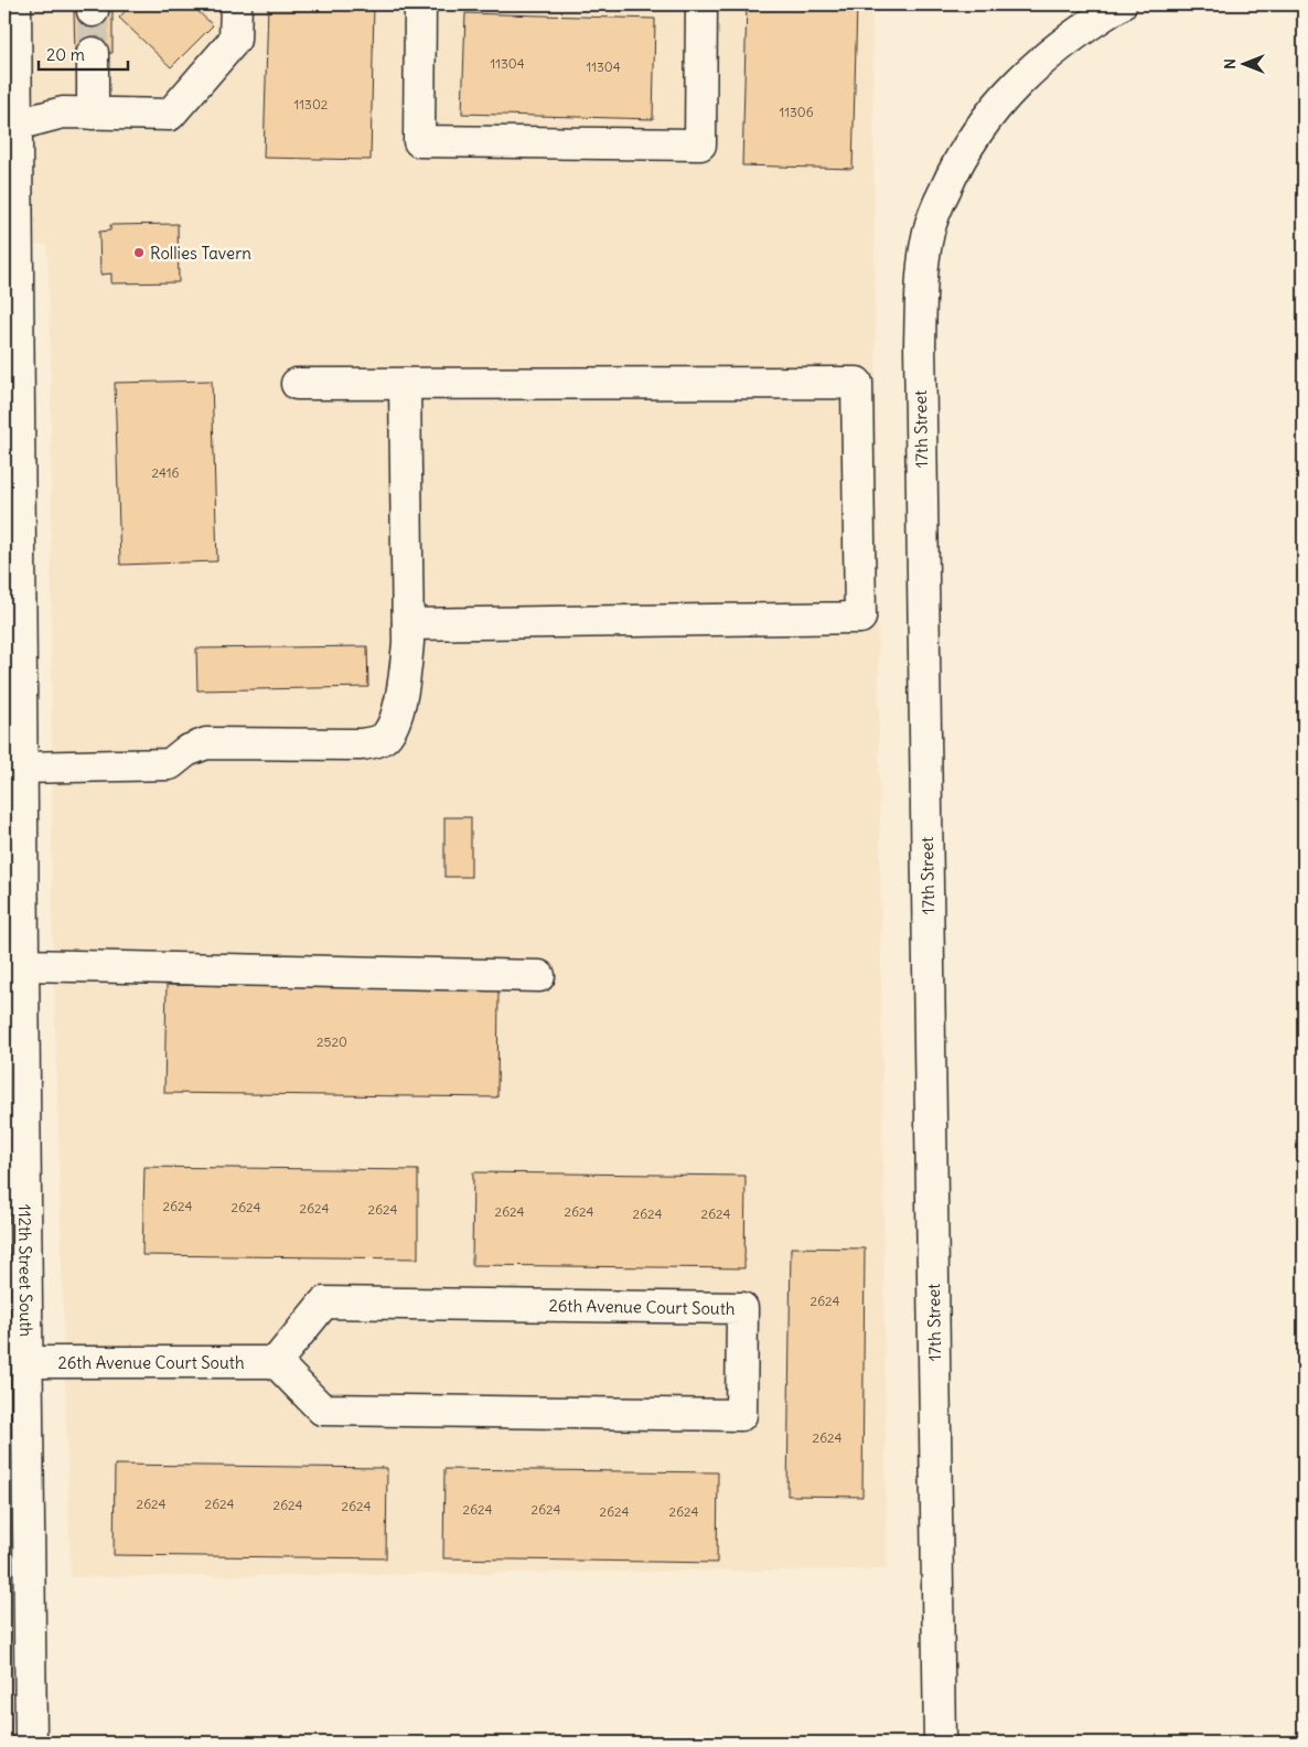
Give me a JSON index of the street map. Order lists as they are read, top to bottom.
{
  "streets": {
    "street": ["17th Street", "112th Street South", "26th Avenue Court South"]
  },
  "crossings": [
    ["112th Street South", "26th Avenue Court South"]
  ],
  "places": ["Rollies Tavern"],
  "house_numbers": [
    "11304",
    "11304",
    "11302",
    "11306",
    "2416",
    "2520",
    "2624",
    "2624",
    "2624",
    "2624",
    "2624",
    "2624",
    "2624",
    "2624",
    "2624",
    "2624",
    "2624",
    "2624",
    "2624",
    "2624",
    "2624",
    "2624",
    "2624",
    "2624"
  ],
  "scale_bar": "20 m",
  "north": "left"
}
